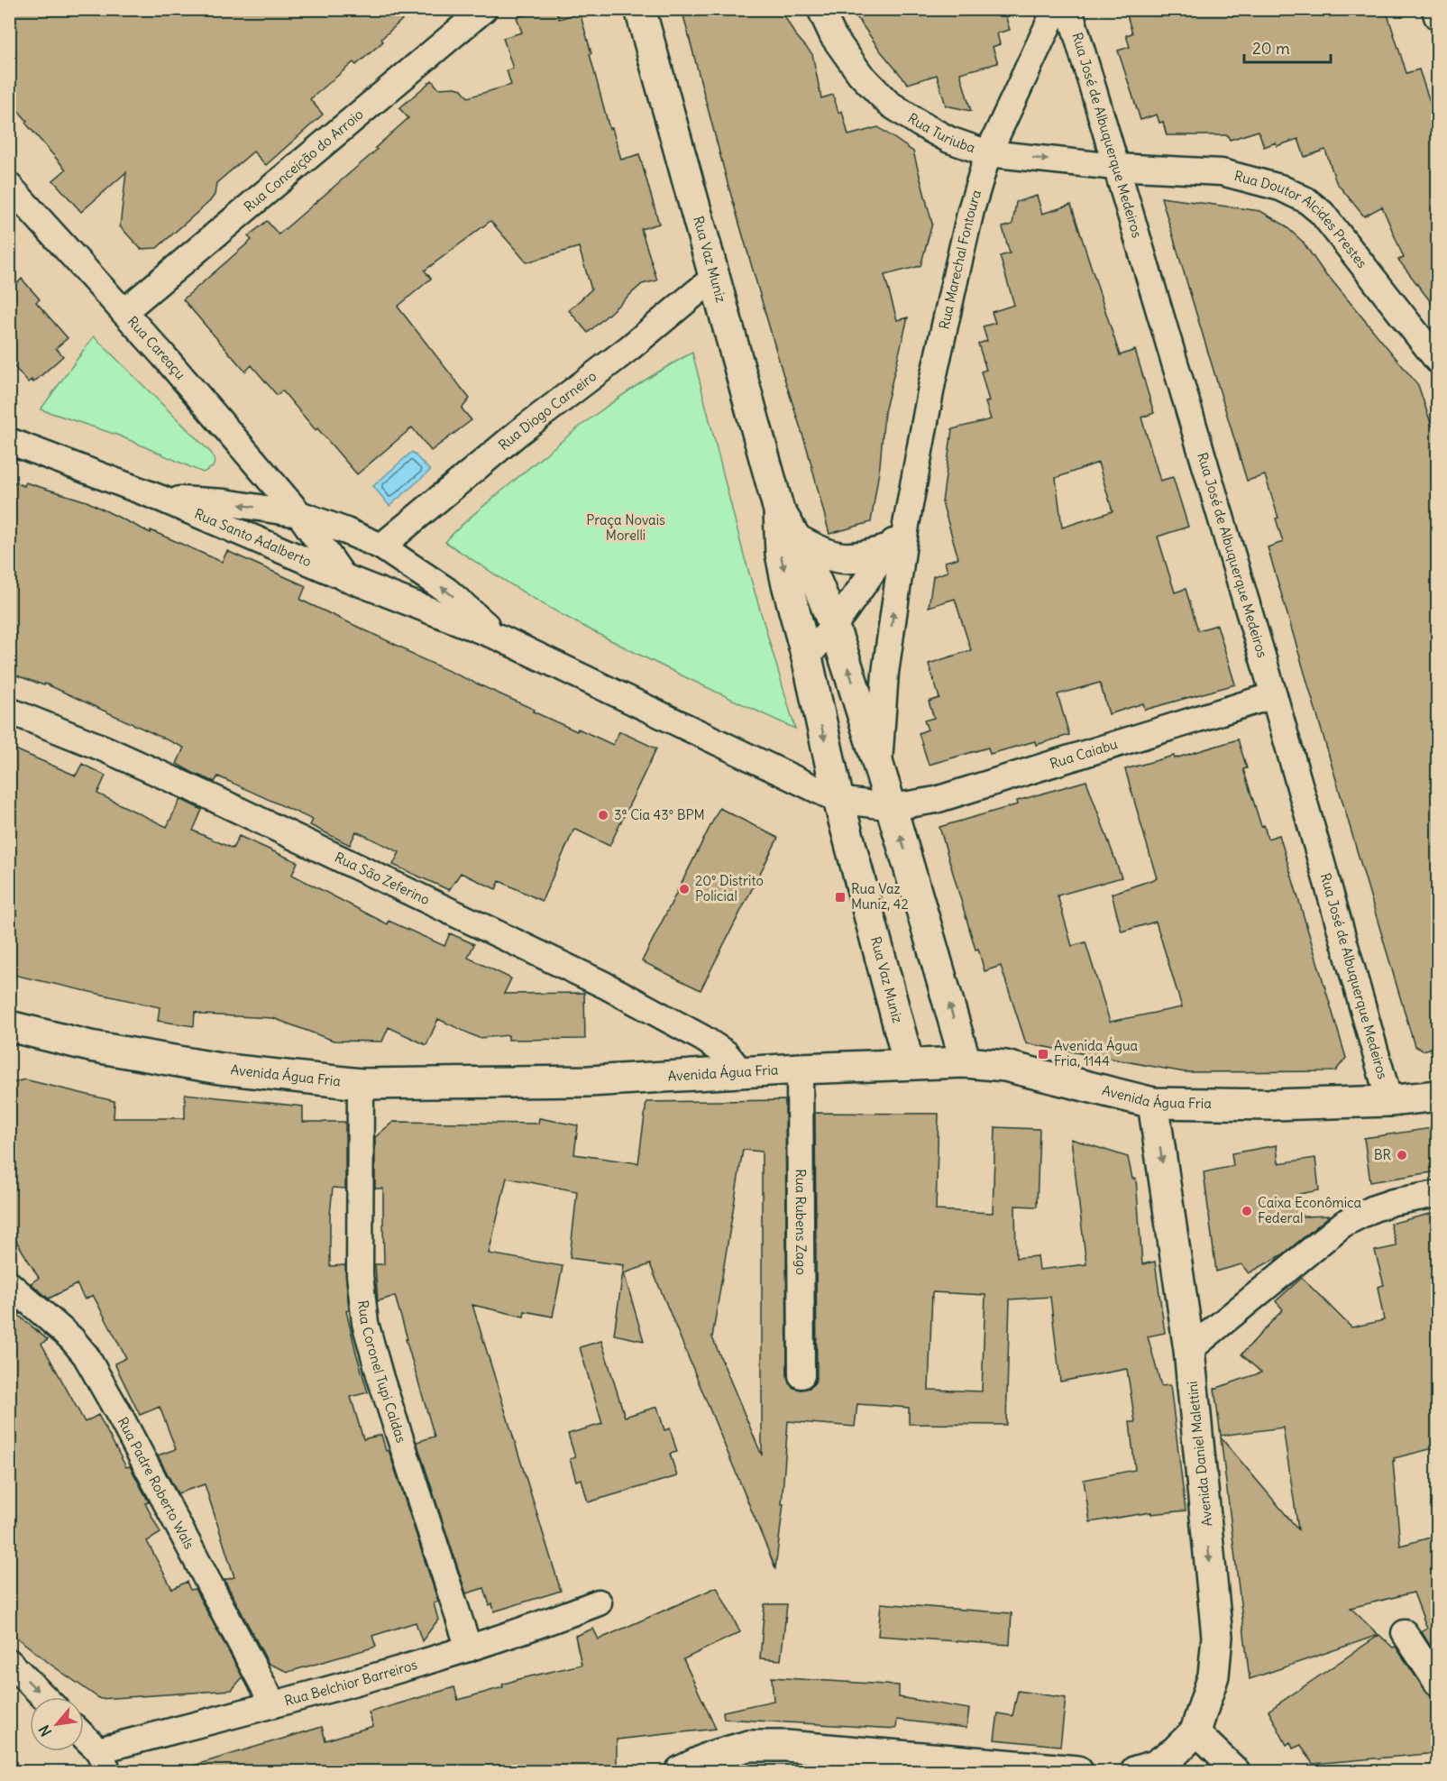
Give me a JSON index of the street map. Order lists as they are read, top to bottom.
{
  "streets": {
    "street": [
      "Rua Turiuba",
      "Rua José de Albuquerque Medeiros",
      "Rua Conceição do Arroio",
      "Rua Doutor Alcides Prestes",
      "Rua Vaz Muniz",
      "Rua Marechal Fontoura",
      "Rua Careaçu",
      "Rua Diogo Carneiro",
      "Rua Santo Adalberto",
      "Rua Caiabu",
      "Rua São Zeferino",
      "Avenida Água Fria",
      "Rua Rubens Zago",
      "Rua Coronel Tupi Caldas",
      "Avenida Daniel Malettini",
      "Rua Padre Roberto Wals",
      "Rua Belchior Barreiros"
    ]
  },
  "crossings": [
    ["Rua Turiuba", "Rua José de Albuquerque Medeiros"],
    ["Rua Turiuba", "Rua Doutor Alcides Prestes"],
    ["Rua Turiuba", "Rua Marechal Fontoura"],
    ["Rua José de Albuquerque Medeiros", "Rua Doutor Alcides Prestes"],
    ["Rua José de Albuquerque Medeiros", "Rua Caiabu"],
    ["Rua José de Albuquerque Medeiros", "Avenida Água Fria"],
    ["Rua Conceição do Arroio", "Rua Careaçu"],
    ["Rua Vaz Muniz", "Rua Marechal Fontoura"],
    ["Rua Vaz Muniz", "Rua Diogo Carneiro"],
    ["Rua Vaz Muniz", "Rua Caiabu"],
    ["Rua Vaz Muniz", "Avenida Água Fria"],
    ["Rua Careaçu", "Rua Santo Adalberto"],
    ["Rua São Zeferino", "Avenida Água Fria"],
    ["Avenida Água Fria", "Rua Rubens Zago"],
    ["Avenida Água Fria", "Rua Coronel Tupi Caldas"],
    ["Avenida Água Fria", "Avenida Daniel Malettini"],
    ["Rua Coronel Tupi Caldas", "Rua Belchior Barreiros"],
    ["Rua Padre Roberto Wals", "Rua Belchior Barreiros"]
  ],
  "one_way": ["Rua Turiuba", "Avenida Daniel Malettini"],
  "parks": ["Praça Novais Morelli"],
  "places": {
    "other": [
      "3ª Cia 43º BPM",
      "20º Distrito Policial",
      "BR",
      "Caixa Econômica Federal"
    ],
    "transit": ["Rua Vaz Muniz, 42", "Avenida Água Fria, 1144"]
  },
  "scale_bar": "20 m",
  "north": "bottom left"
}
